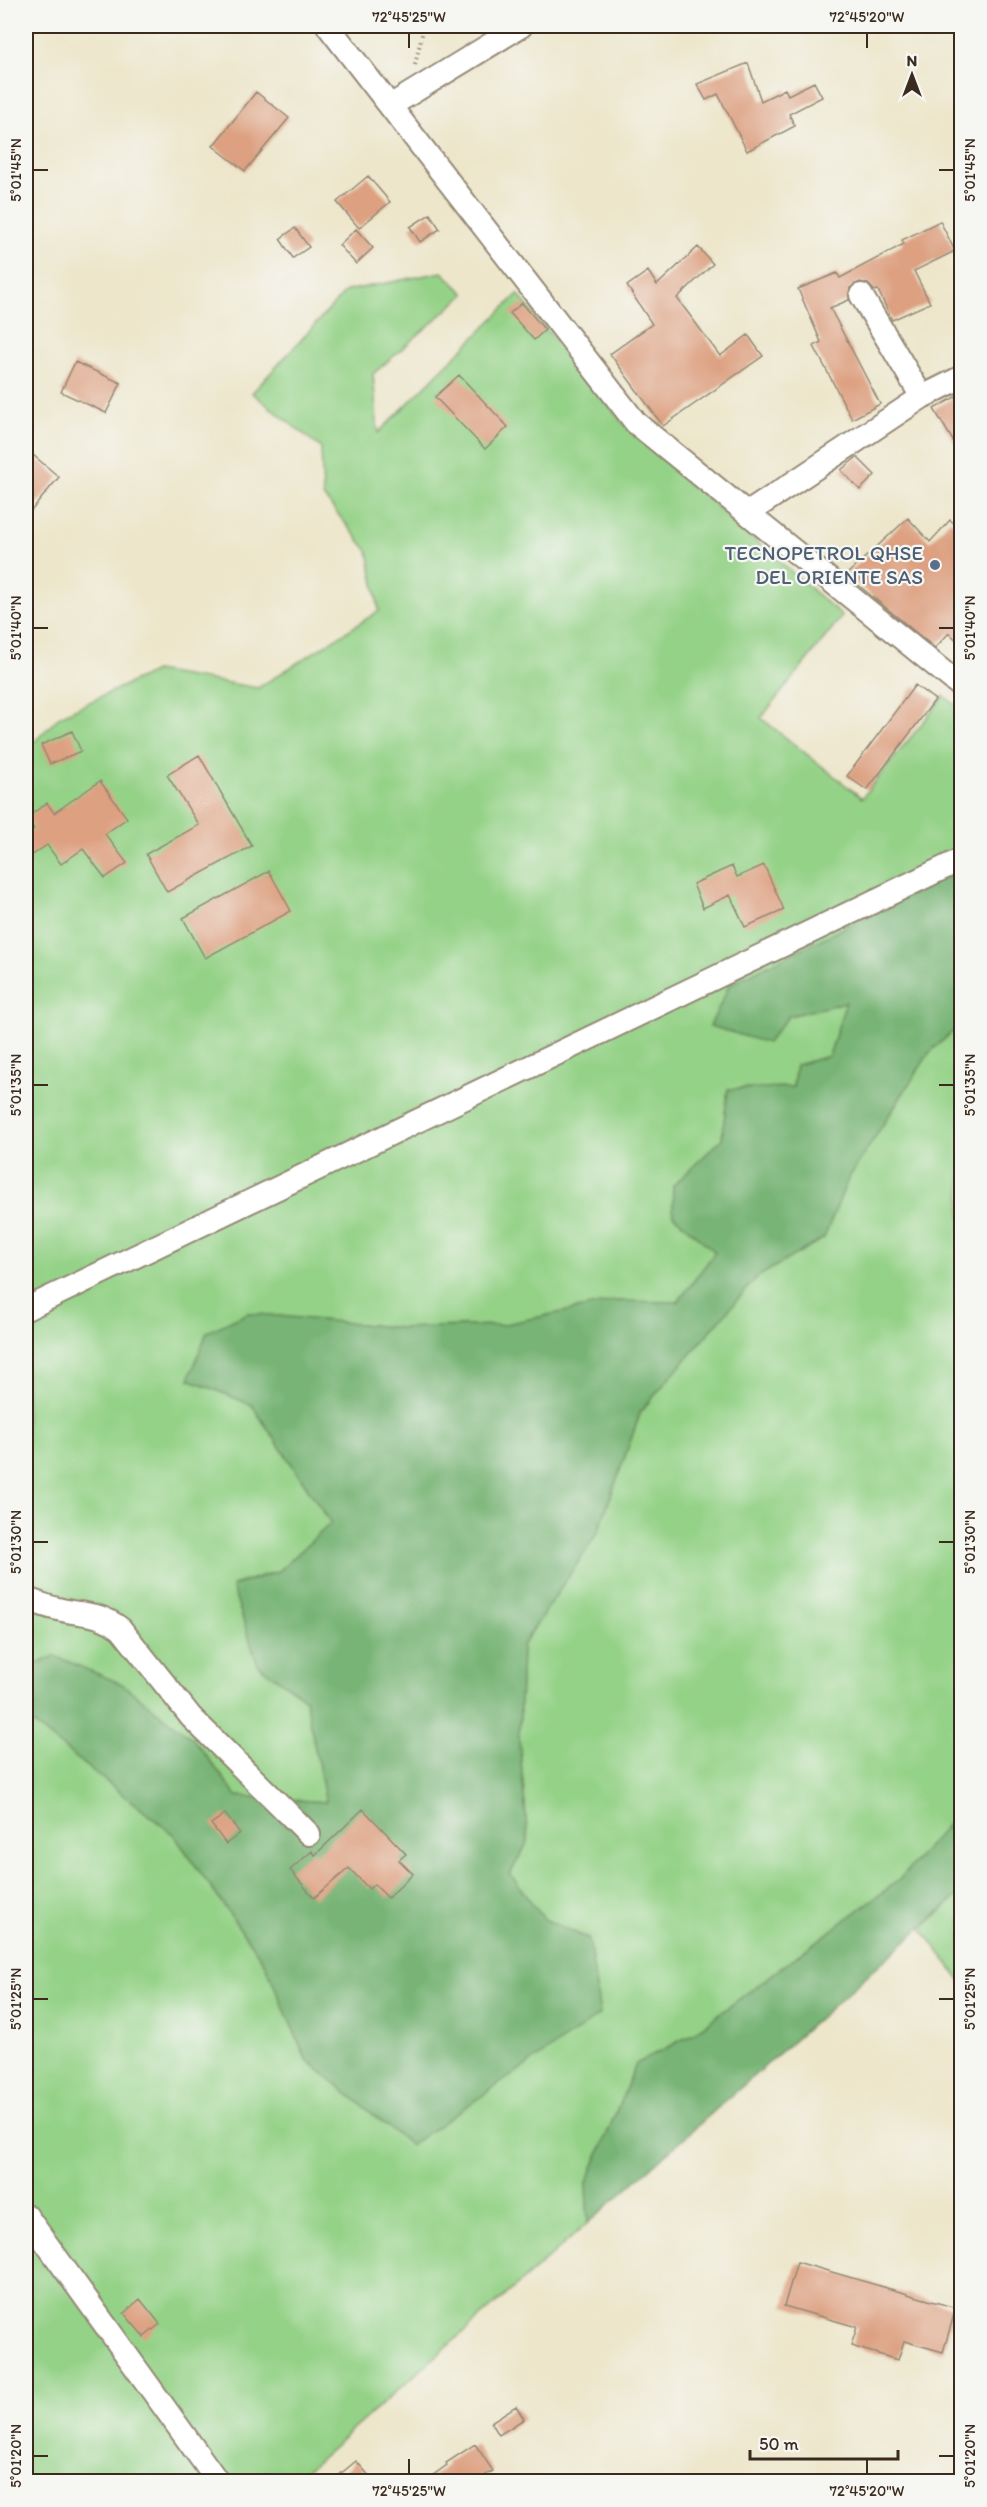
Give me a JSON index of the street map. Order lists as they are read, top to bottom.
{
  "places": ["TECNOPETROL QHSE DEL ORIENTE SAS"],
  "scale_bar": "50 m",
  "north": "top",
  "coordinates": [
    "72°45'25\"W",
    "72°45'20\"W",
    "5°01'45\"N",
    "5°01'40\"N",
    "5°01'35\"N",
    "5°01'30\"N",
    "5°01'25\"N",
    "5°01'20\"N"
  ]
}
